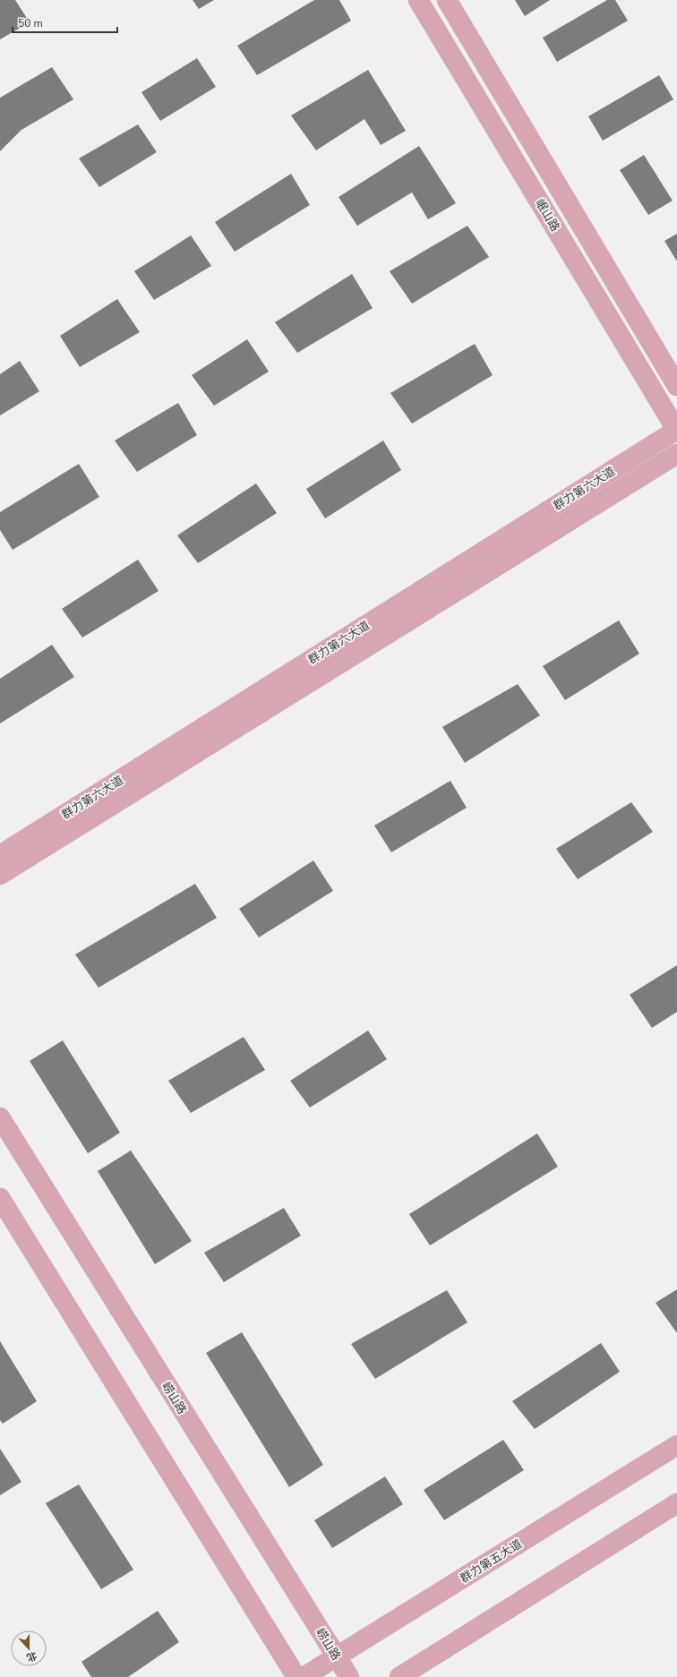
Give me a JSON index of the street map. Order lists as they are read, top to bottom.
{
  "streets": {
    "main road": [
      "岷山路",
      "群力第六大道",
      "崂山路",
      "群力第五大道"
    ]
  },
  "crossings": [
    ["岷山路", "群力第六大道"],
    ["崂山路", "群力第五大道"]
  ],
  "scale_bar": "50 m",
  "north": "bottom"
}
